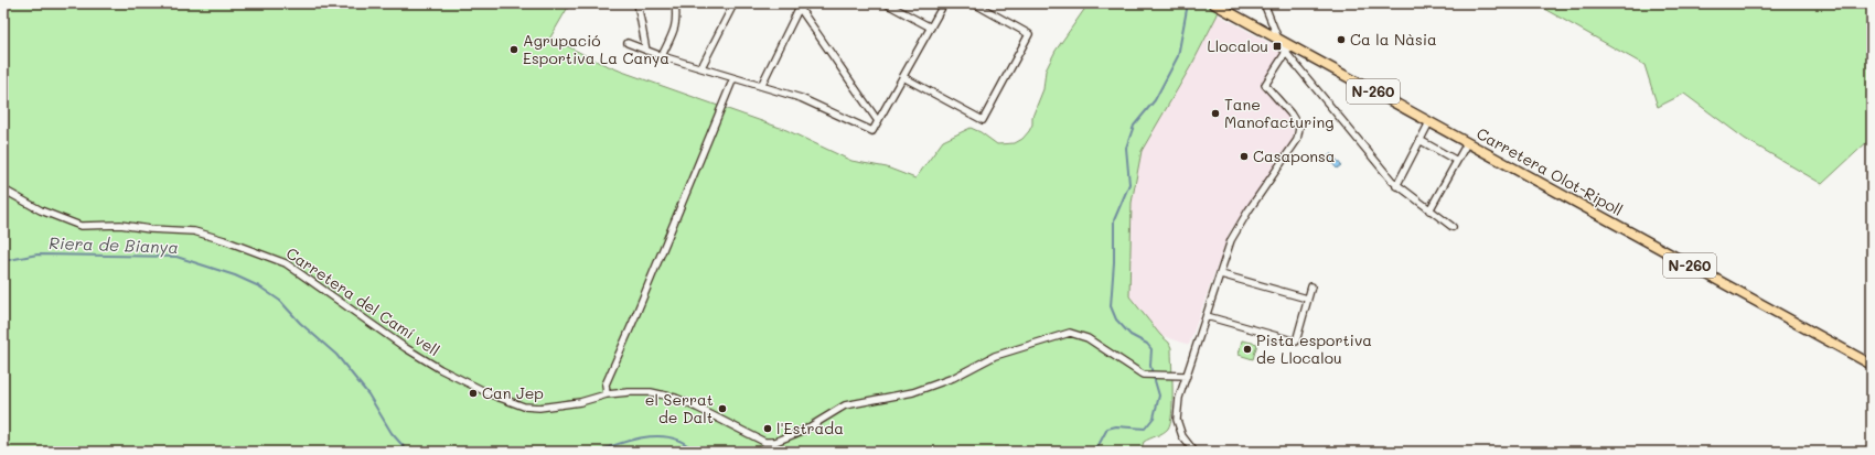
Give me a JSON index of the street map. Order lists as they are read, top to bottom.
{
  "streets": {
    "main road": ["N-260", "Carretera Olot-Ripoll"],
    "street": ["Carretera del Camí vell"]
  },
  "water": ["Riera de Bianya"],
  "places": {
    "other": [
      "Ca la Nàsia",
      "Agrupació Esportiva La Canya",
      "Tane Manofacturing",
      "Casaponsa",
      "Pista esportiva de Llocalou",
      "Can Jep",
      "el Serrat de Dalt",
      "l'Estrada"
    ],
    "transit": ["Llocalou"]
  }
}
